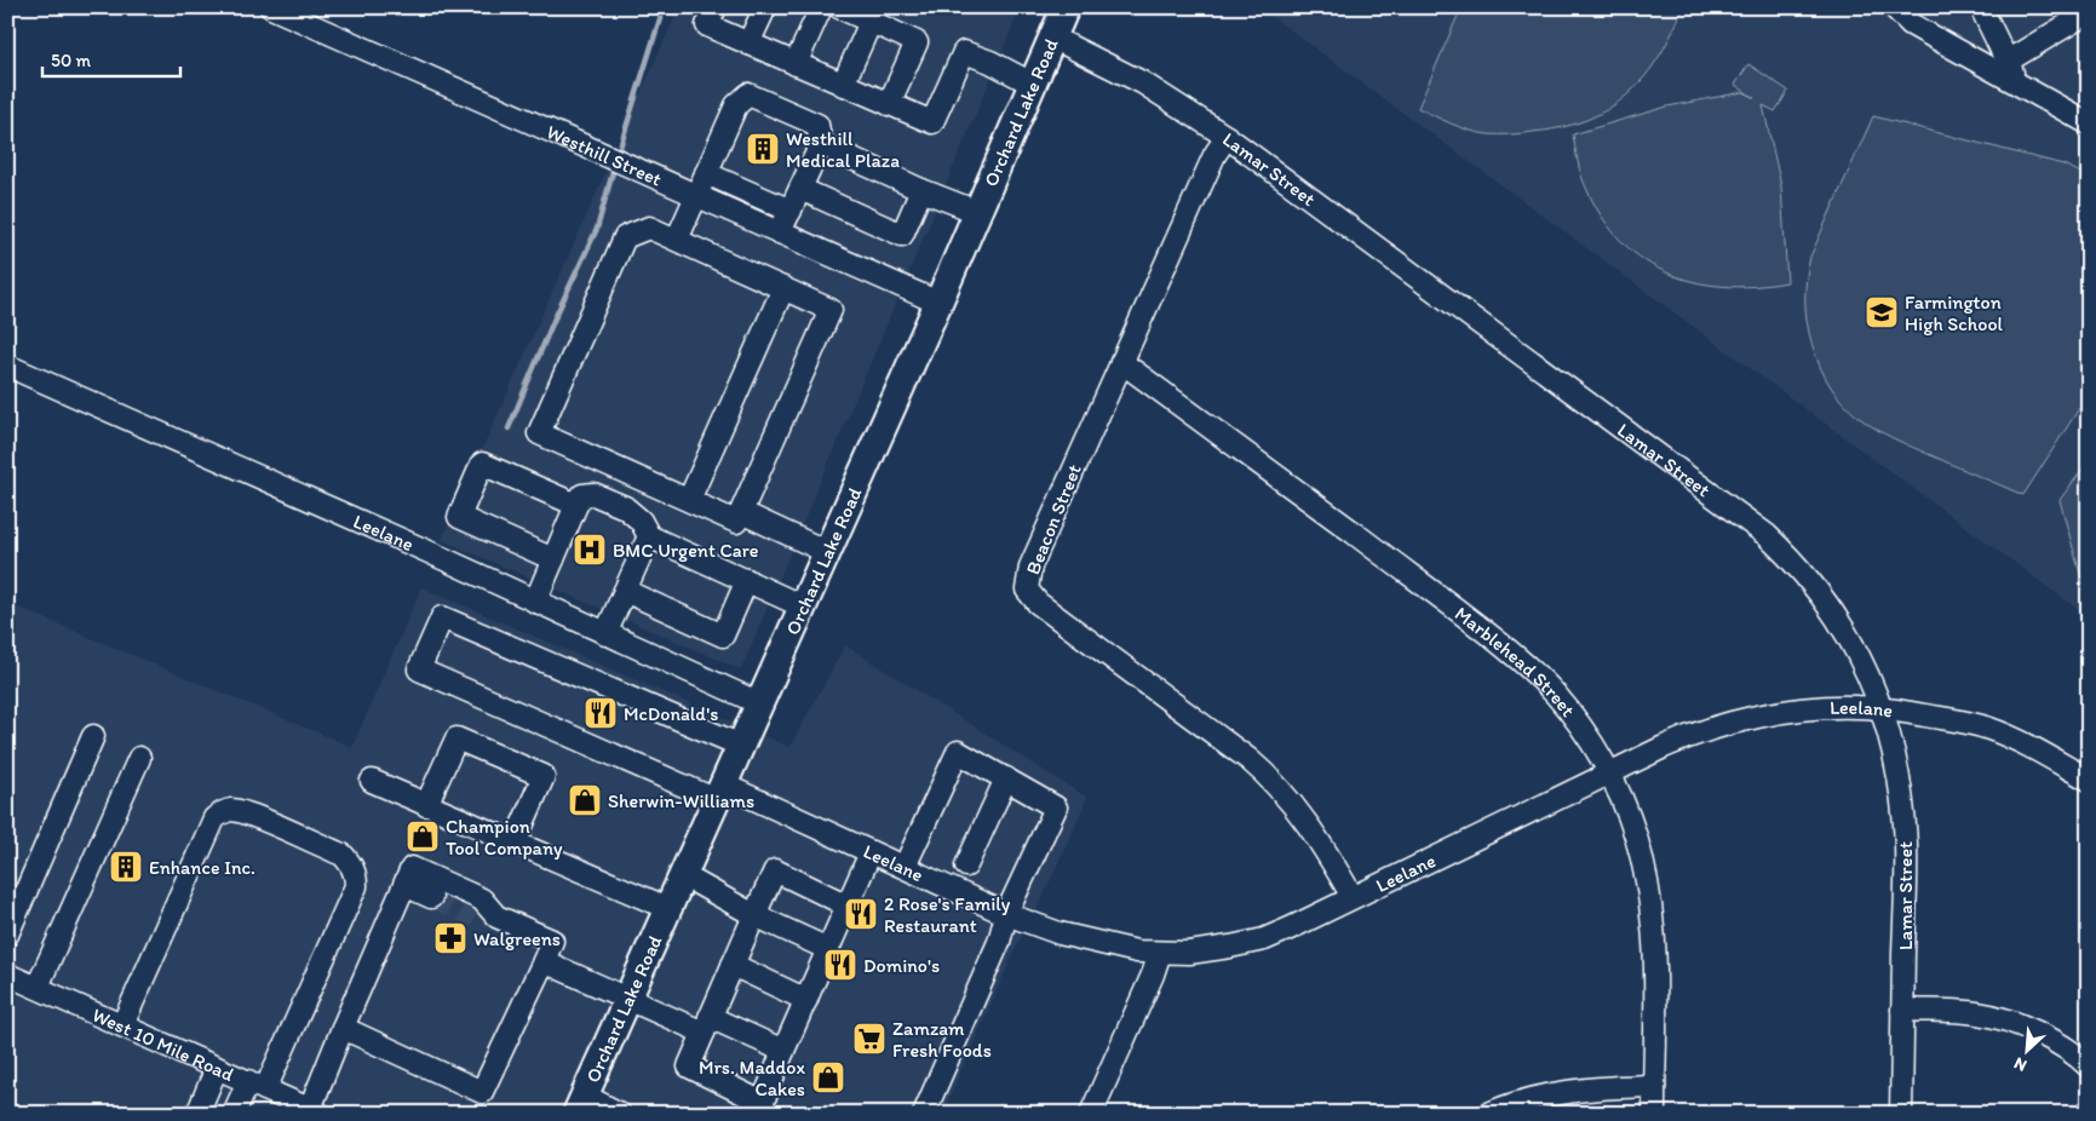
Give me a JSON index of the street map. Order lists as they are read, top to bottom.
{
  "streets": {
    "main road": ["Orchard Lake Road"],
    "street": [
      "Westhill Street",
      "Lamar Street",
      "Beacon Street",
      "Leelane",
      "Marblehead Street",
      "West 10 Mile Road"
    ]
  },
  "crossings": [
    ["Orchard Lake Road", "Westhill Street"],
    ["Orchard Lake Road", "Lamar Street"],
    ["Orchard Lake Road", "Leelane"],
    ["Lamar Street", "Beacon Street"],
    ["Lamar Street", "Leelane"],
    ["Beacon Street", "Leelane"],
    ["Beacon Street", "Marblehead Street"],
    ["Leelane", "Marblehead Street"]
  ],
  "places": {
    "building": ["Westhill Medical Plaza", "Enhance Inc."],
    "school or university": ["Farmington High School"],
    "hospital": ["BMC Urgent Care"],
    "restaurant": ["McDonald's", "2 Rose's Family Restaurant", "Domino's"],
    "shop": ["Sherwin-Williams", "Champion Tool Company", "Mrs. Maddox Cakes"],
    "pharmacy": ["Walgreens"],
    "supermarket": ["Zamzam Fresh Foods"]
  },
  "scale_bar": "50 m",
  "north": "bottom left"
}
